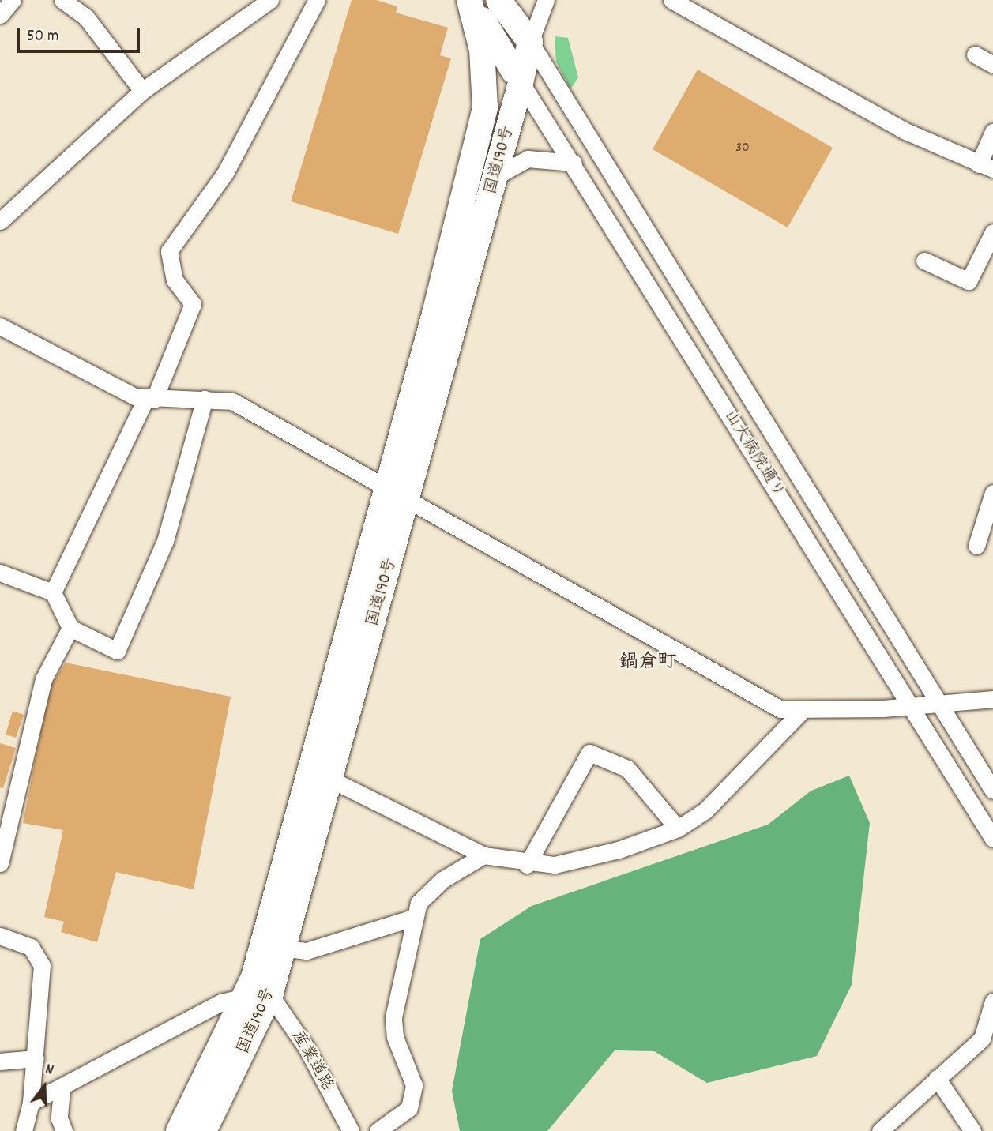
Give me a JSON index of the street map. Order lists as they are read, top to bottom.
{
  "streets": {
    "highway": ["国道190号"],
    "street": ["山大病院通り", "産業道路"]
  },
  "crossings": [
    ["国道190号", "山大病院通り"],
    ["国道190号", "産業道路"]
  ],
  "districts": ["鍋倉町"],
  "house_numbers": ["30"],
  "scale_bar": "50 m",
  "north": "top"
}
